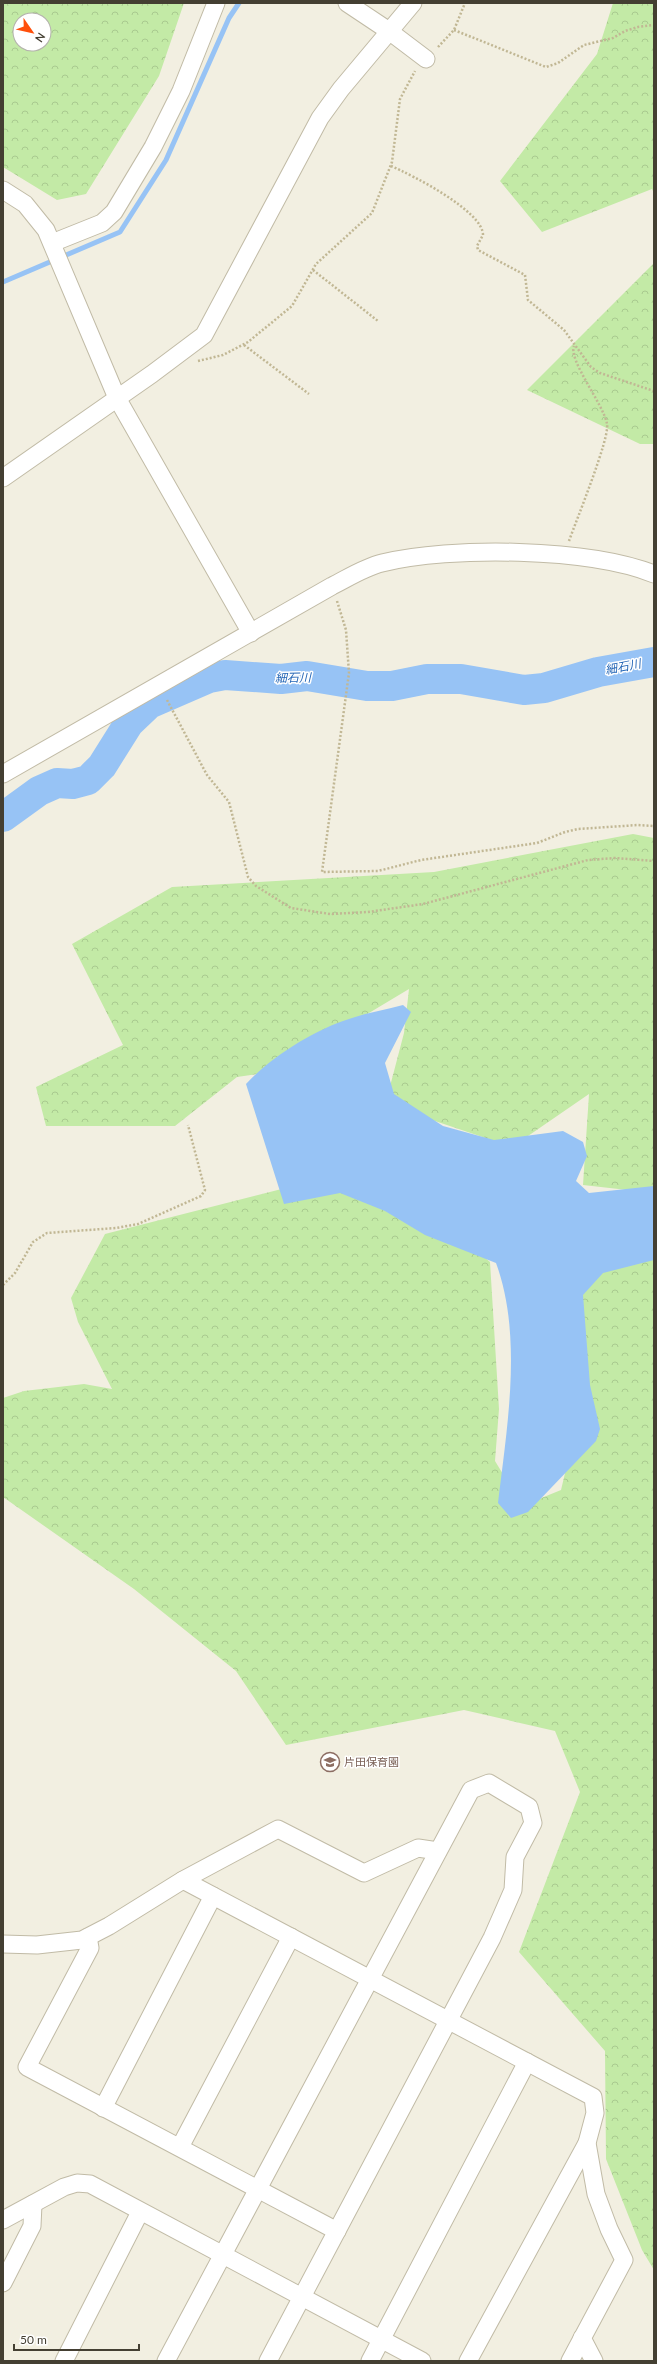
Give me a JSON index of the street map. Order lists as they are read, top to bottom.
{
  "water": ["細石川"],
  "places": {
    "school or university": ["片田保育園"]
  },
  "scale_bar": "50 m",
  "north": "bottom right"
}
